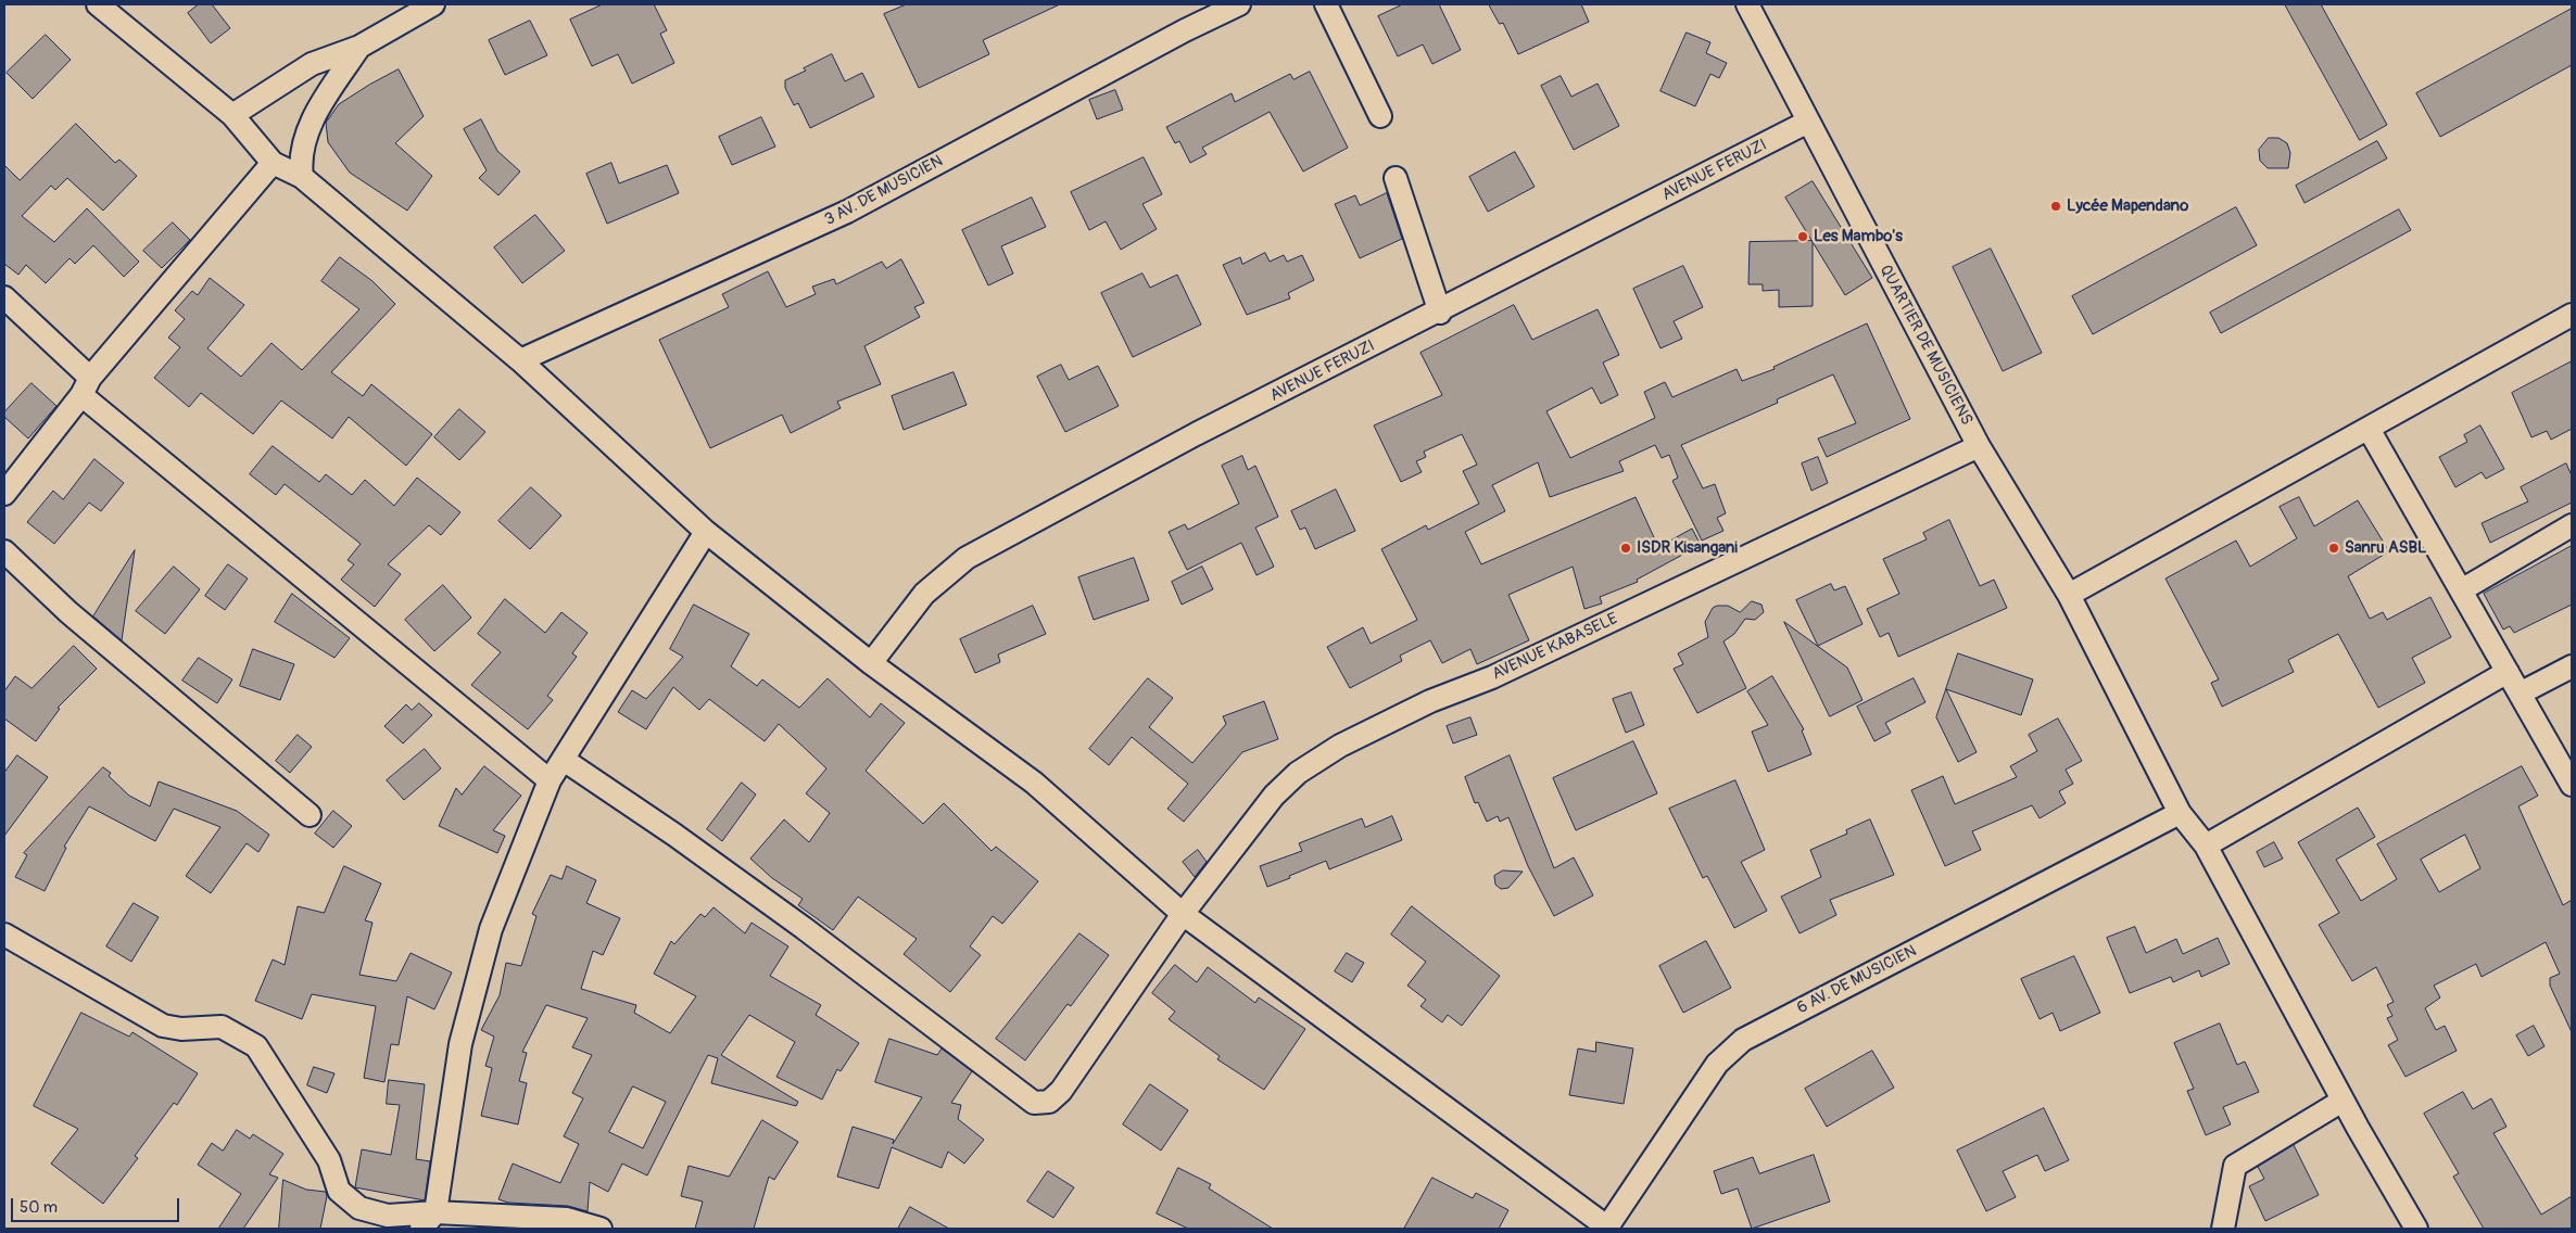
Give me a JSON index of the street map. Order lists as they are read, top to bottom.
{
  "streets": {
    "street": [
      "AVENUE FERUZI",
      "3 AV. DE MUSICIEN",
      "QUARTIER DE MUSICIENS",
      "AVENUE KABASELE",
      "6 AV. DE MUSICIEN"
    ]
  },
  "crossings": [
    ["AVENUE FERUZI", "QUARTIER DE MUSICIENS"],
    ["QUARTIER DE MUSICIENS", "AVENUE KABASELE"],
    ["QUARTIER DE MUSICIENS", "6 AV. DE MUSICIEN"]
  ],
  "places": [
    "Lycée Mapendano",
    "Les Mambo's",
    "ISDR Kisangani",
    "Sanru ASBL"
  ],
  "scale_bar": "50 m"
}
